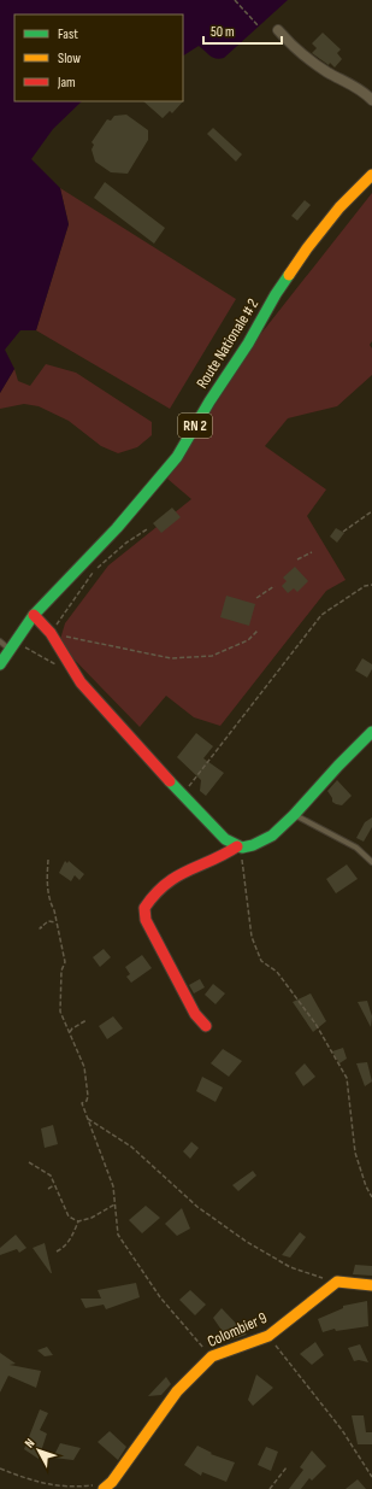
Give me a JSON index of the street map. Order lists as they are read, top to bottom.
{
  "streets": {
    "street": ["Route Nationale # 2", "RN 2", "Colombier 9"]
  },
  "legend": ["Fast", "Slow", "Jam"],
  "scale_bar": "50 m",
  "north": "top left"
}
